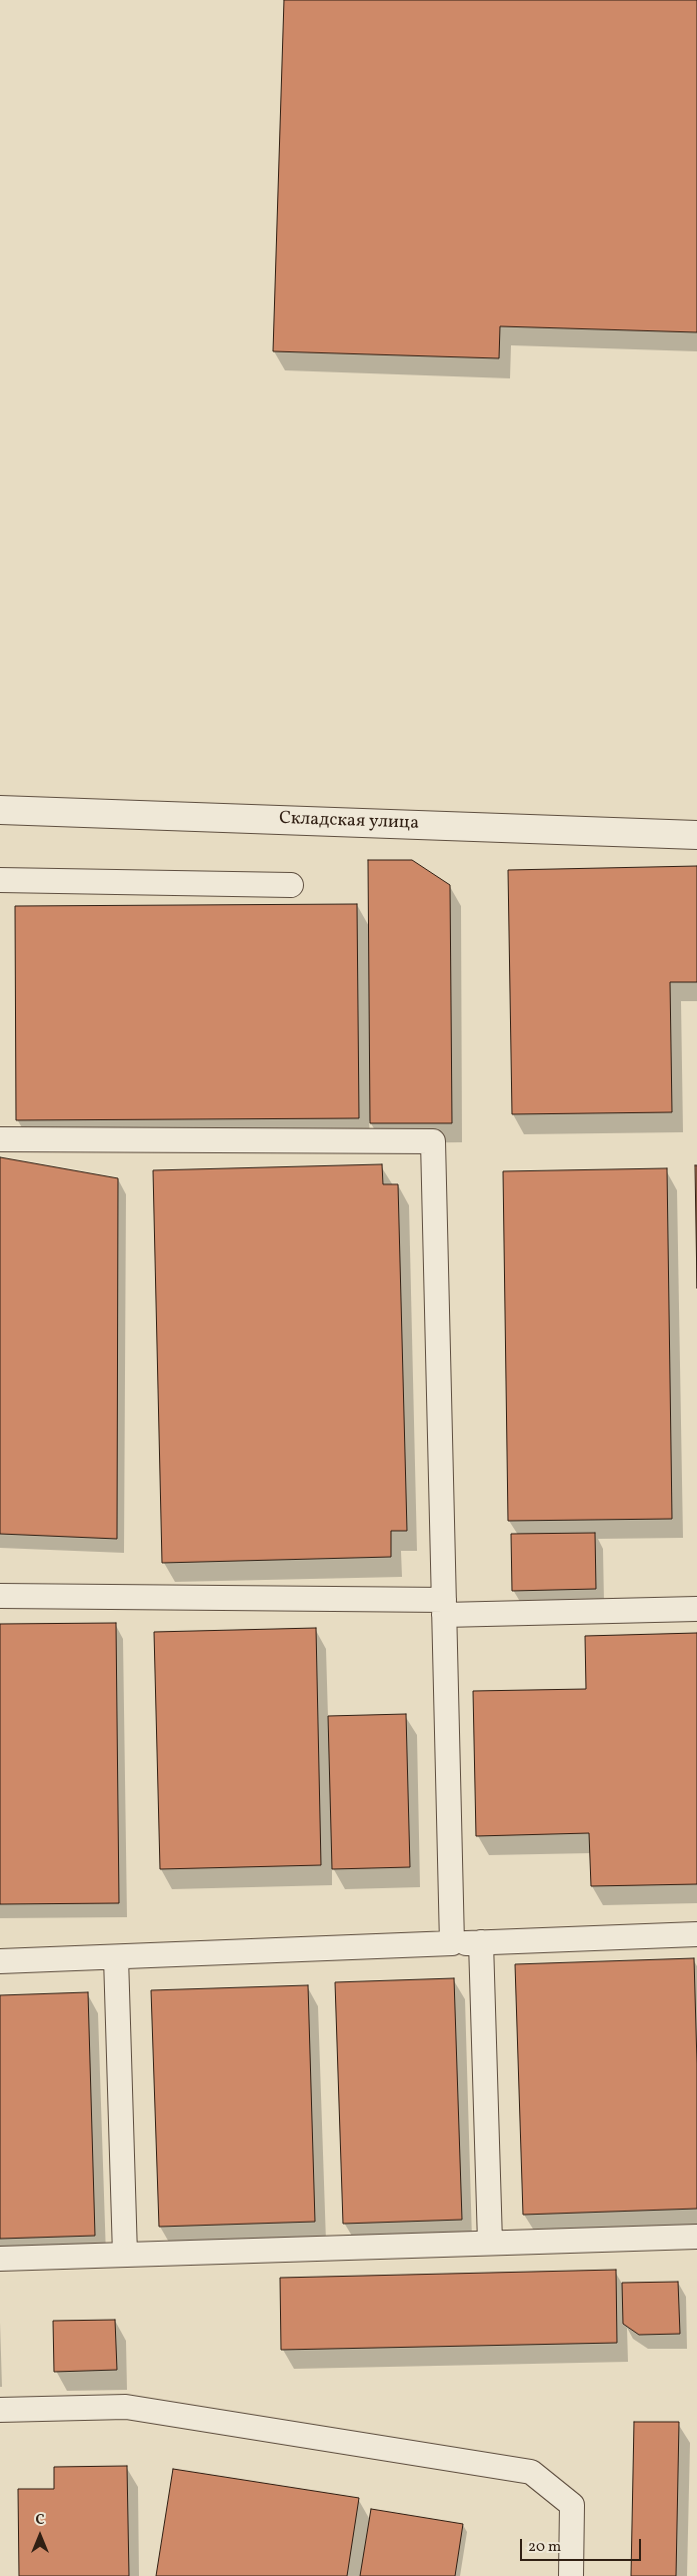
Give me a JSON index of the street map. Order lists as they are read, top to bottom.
{
  "streets": {
    "street": ["Складская улица"]
  },
  "scale_bar": "20 m",
  "north": "top"
}
